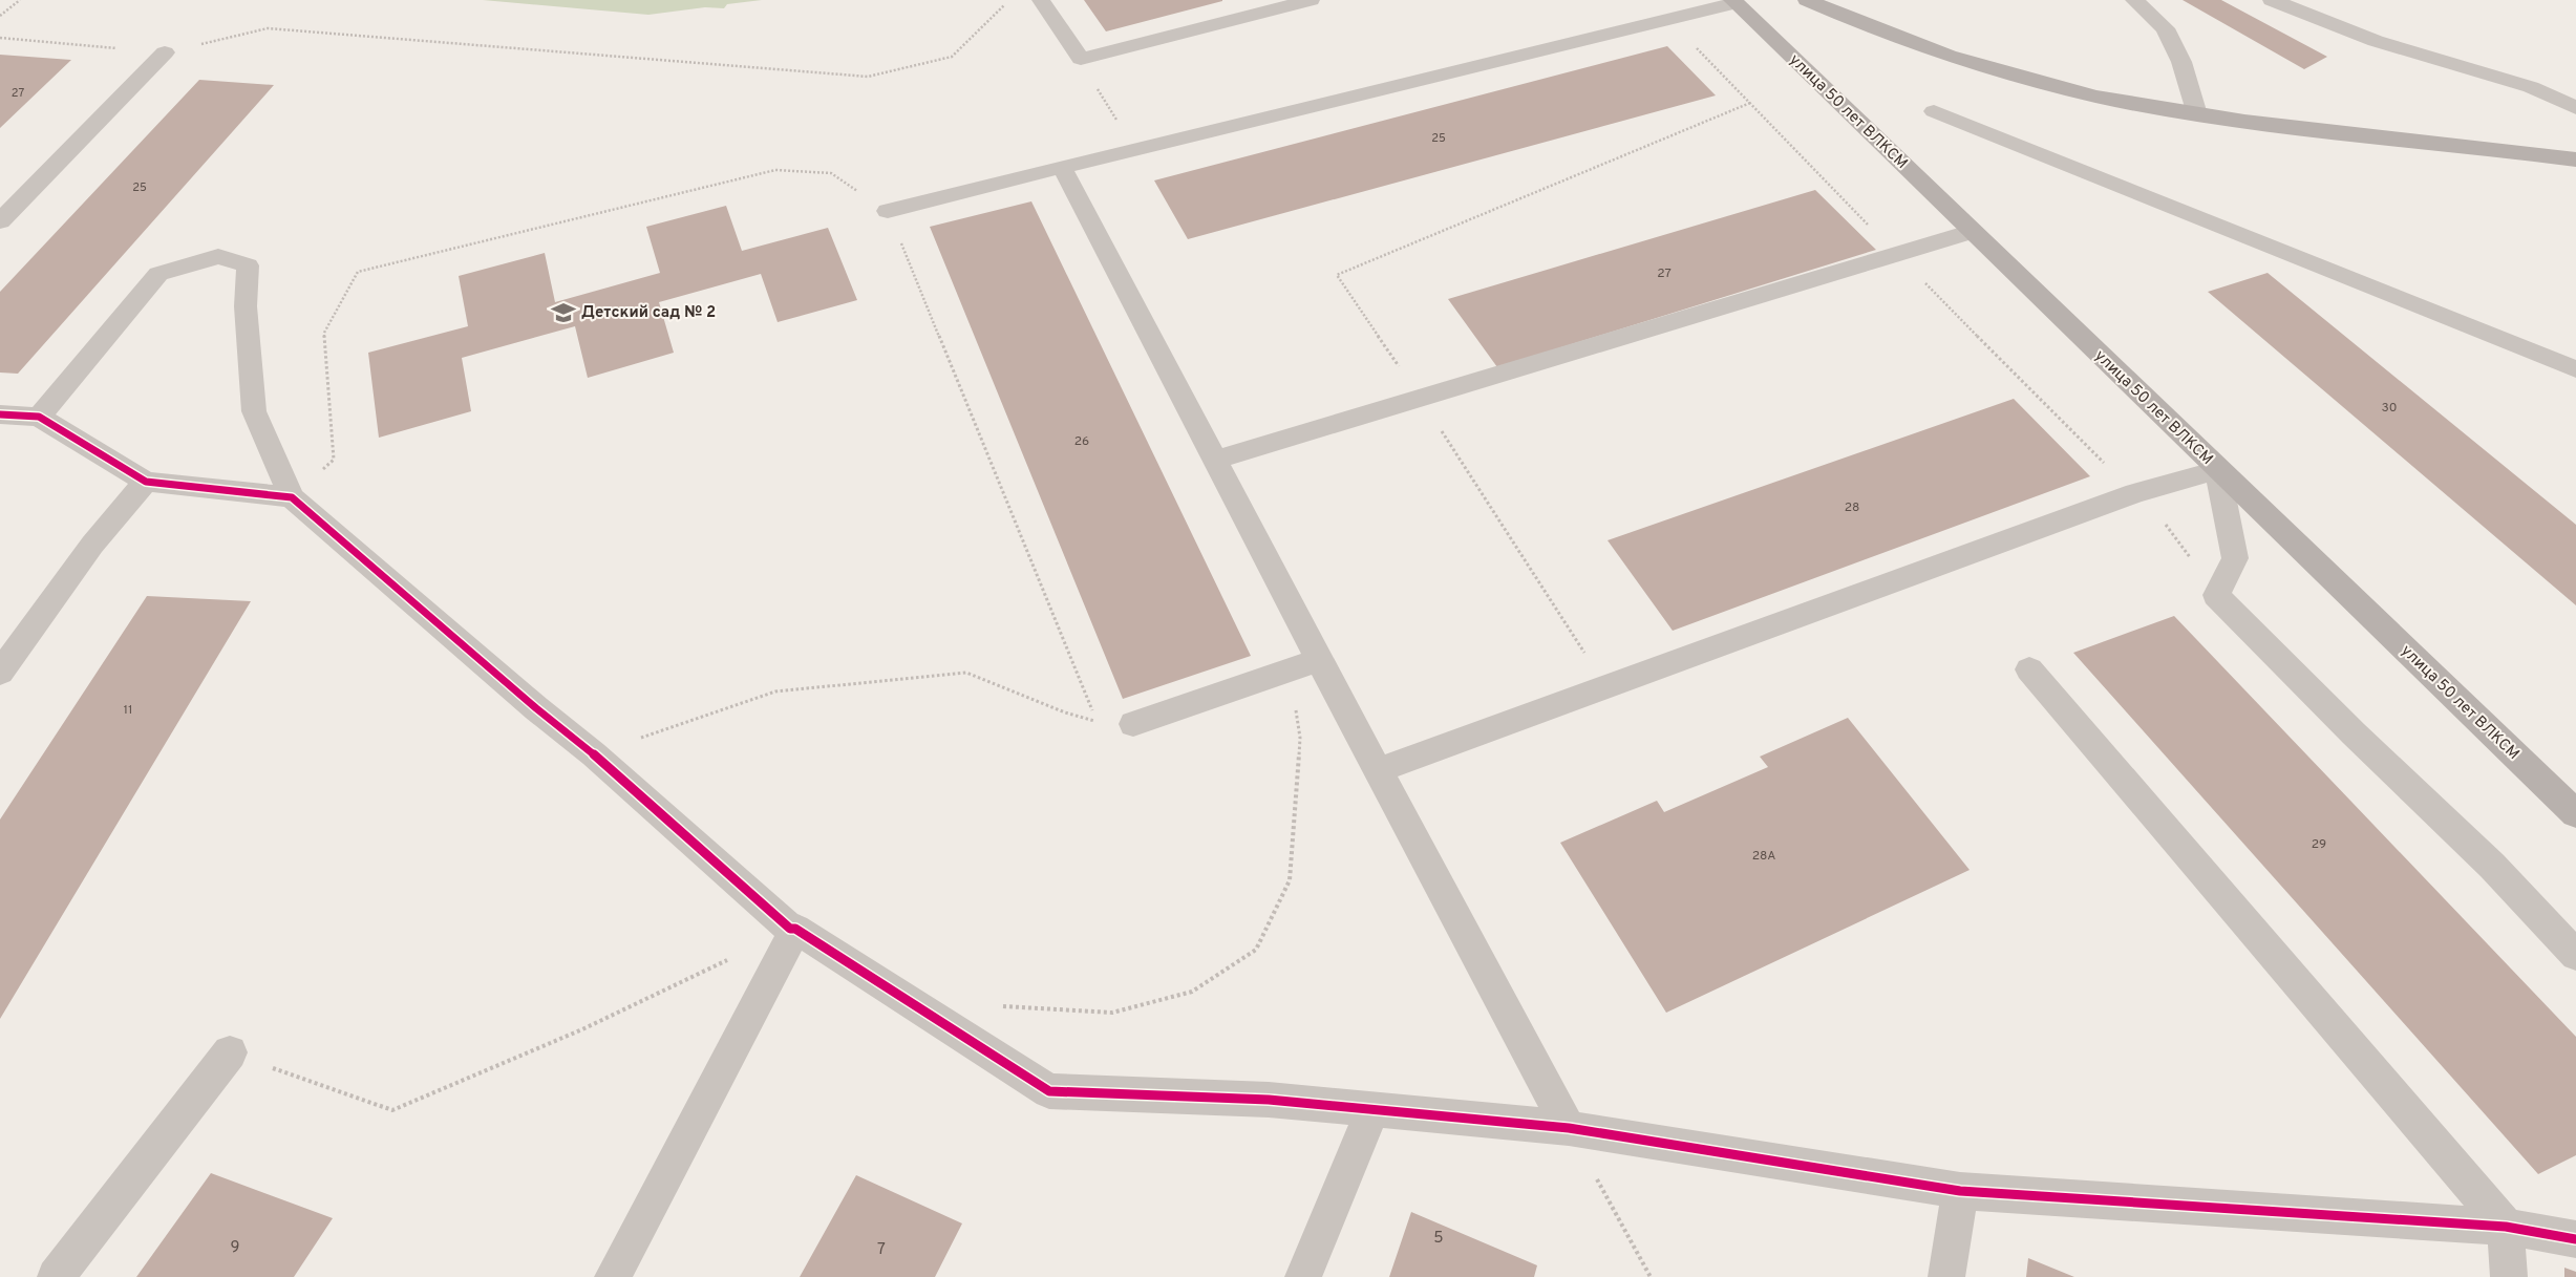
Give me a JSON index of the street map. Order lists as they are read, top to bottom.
{
  "streets": {
    "main road": ["улица 50 лет ВЛКСМ"]
  },
  "places": {
    "school or university": ["Детский сад № 2"]
  },
  "house_numbers": [
    "27",
    "25",
    "25",
    "27",
    "30",
    "26",
    "28",
    "11",
    "29",
    "28А",
    "5",
    "9",
    "7"
  ]
}
